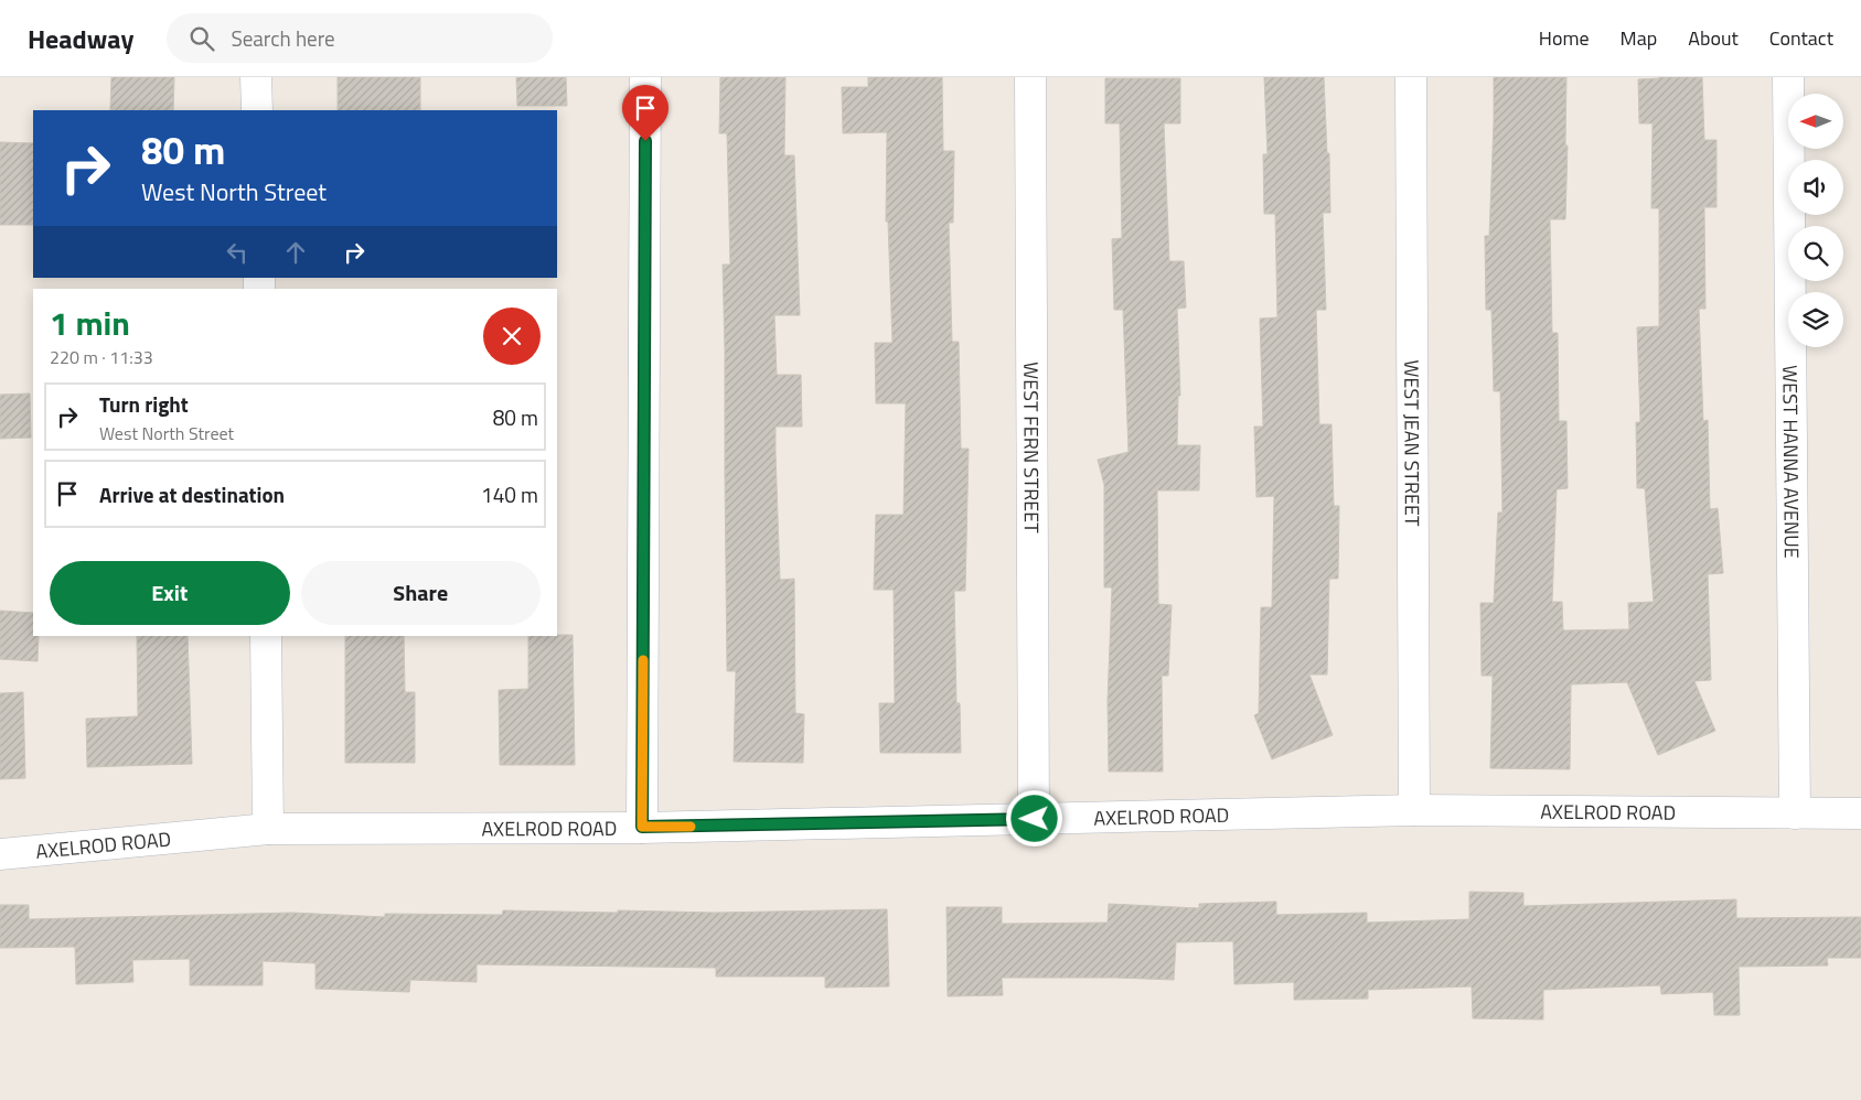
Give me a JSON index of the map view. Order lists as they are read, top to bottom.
{
  "streets": {
    "street": [
      "WEST JEAN STREET",
      "WEST FERN STREET",
      "WEST HANNA AVENUE",
      "AXELROD ROAD"
    ]
  },
  "crossings": [
    ["WEST JEAN STREET", "AXELROD ROAD"],
    ["WEST FERN STREET", "AXELROD ROAD"],
    ["WEST HANNA AVENUE", "AXELROD ROAD"]
  ],
  "north": "left",
  "page": {
    "header": "Headway",
    "search": "Search here",
    "nav": [
      "Home",
      "Map",
      "About",
      "Contact"
    ],
    "turn": ["80 m", "West North Street"],
    "heading": ["1 min", "220 m · 11:33"],
    "list": [
      {
        "name": "Turn right",
        "note": "West North Street",
        "value": "80 m"
      },
      {
        "name": "Arrive at destination",
        "value": "140 m"
      }
    ],
    "buttons": ["Exit", "Share"]
  }
}
